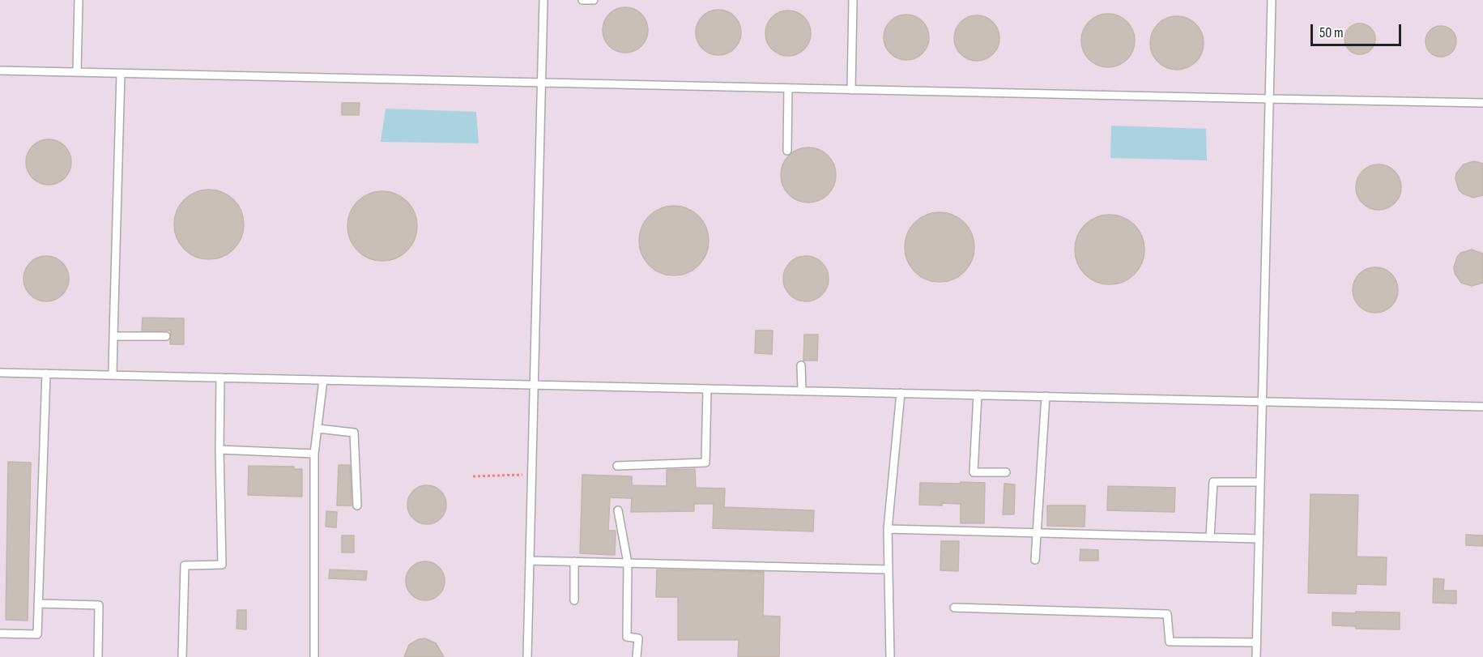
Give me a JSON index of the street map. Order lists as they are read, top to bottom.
{
  "scale_bar": "50 m"
}
